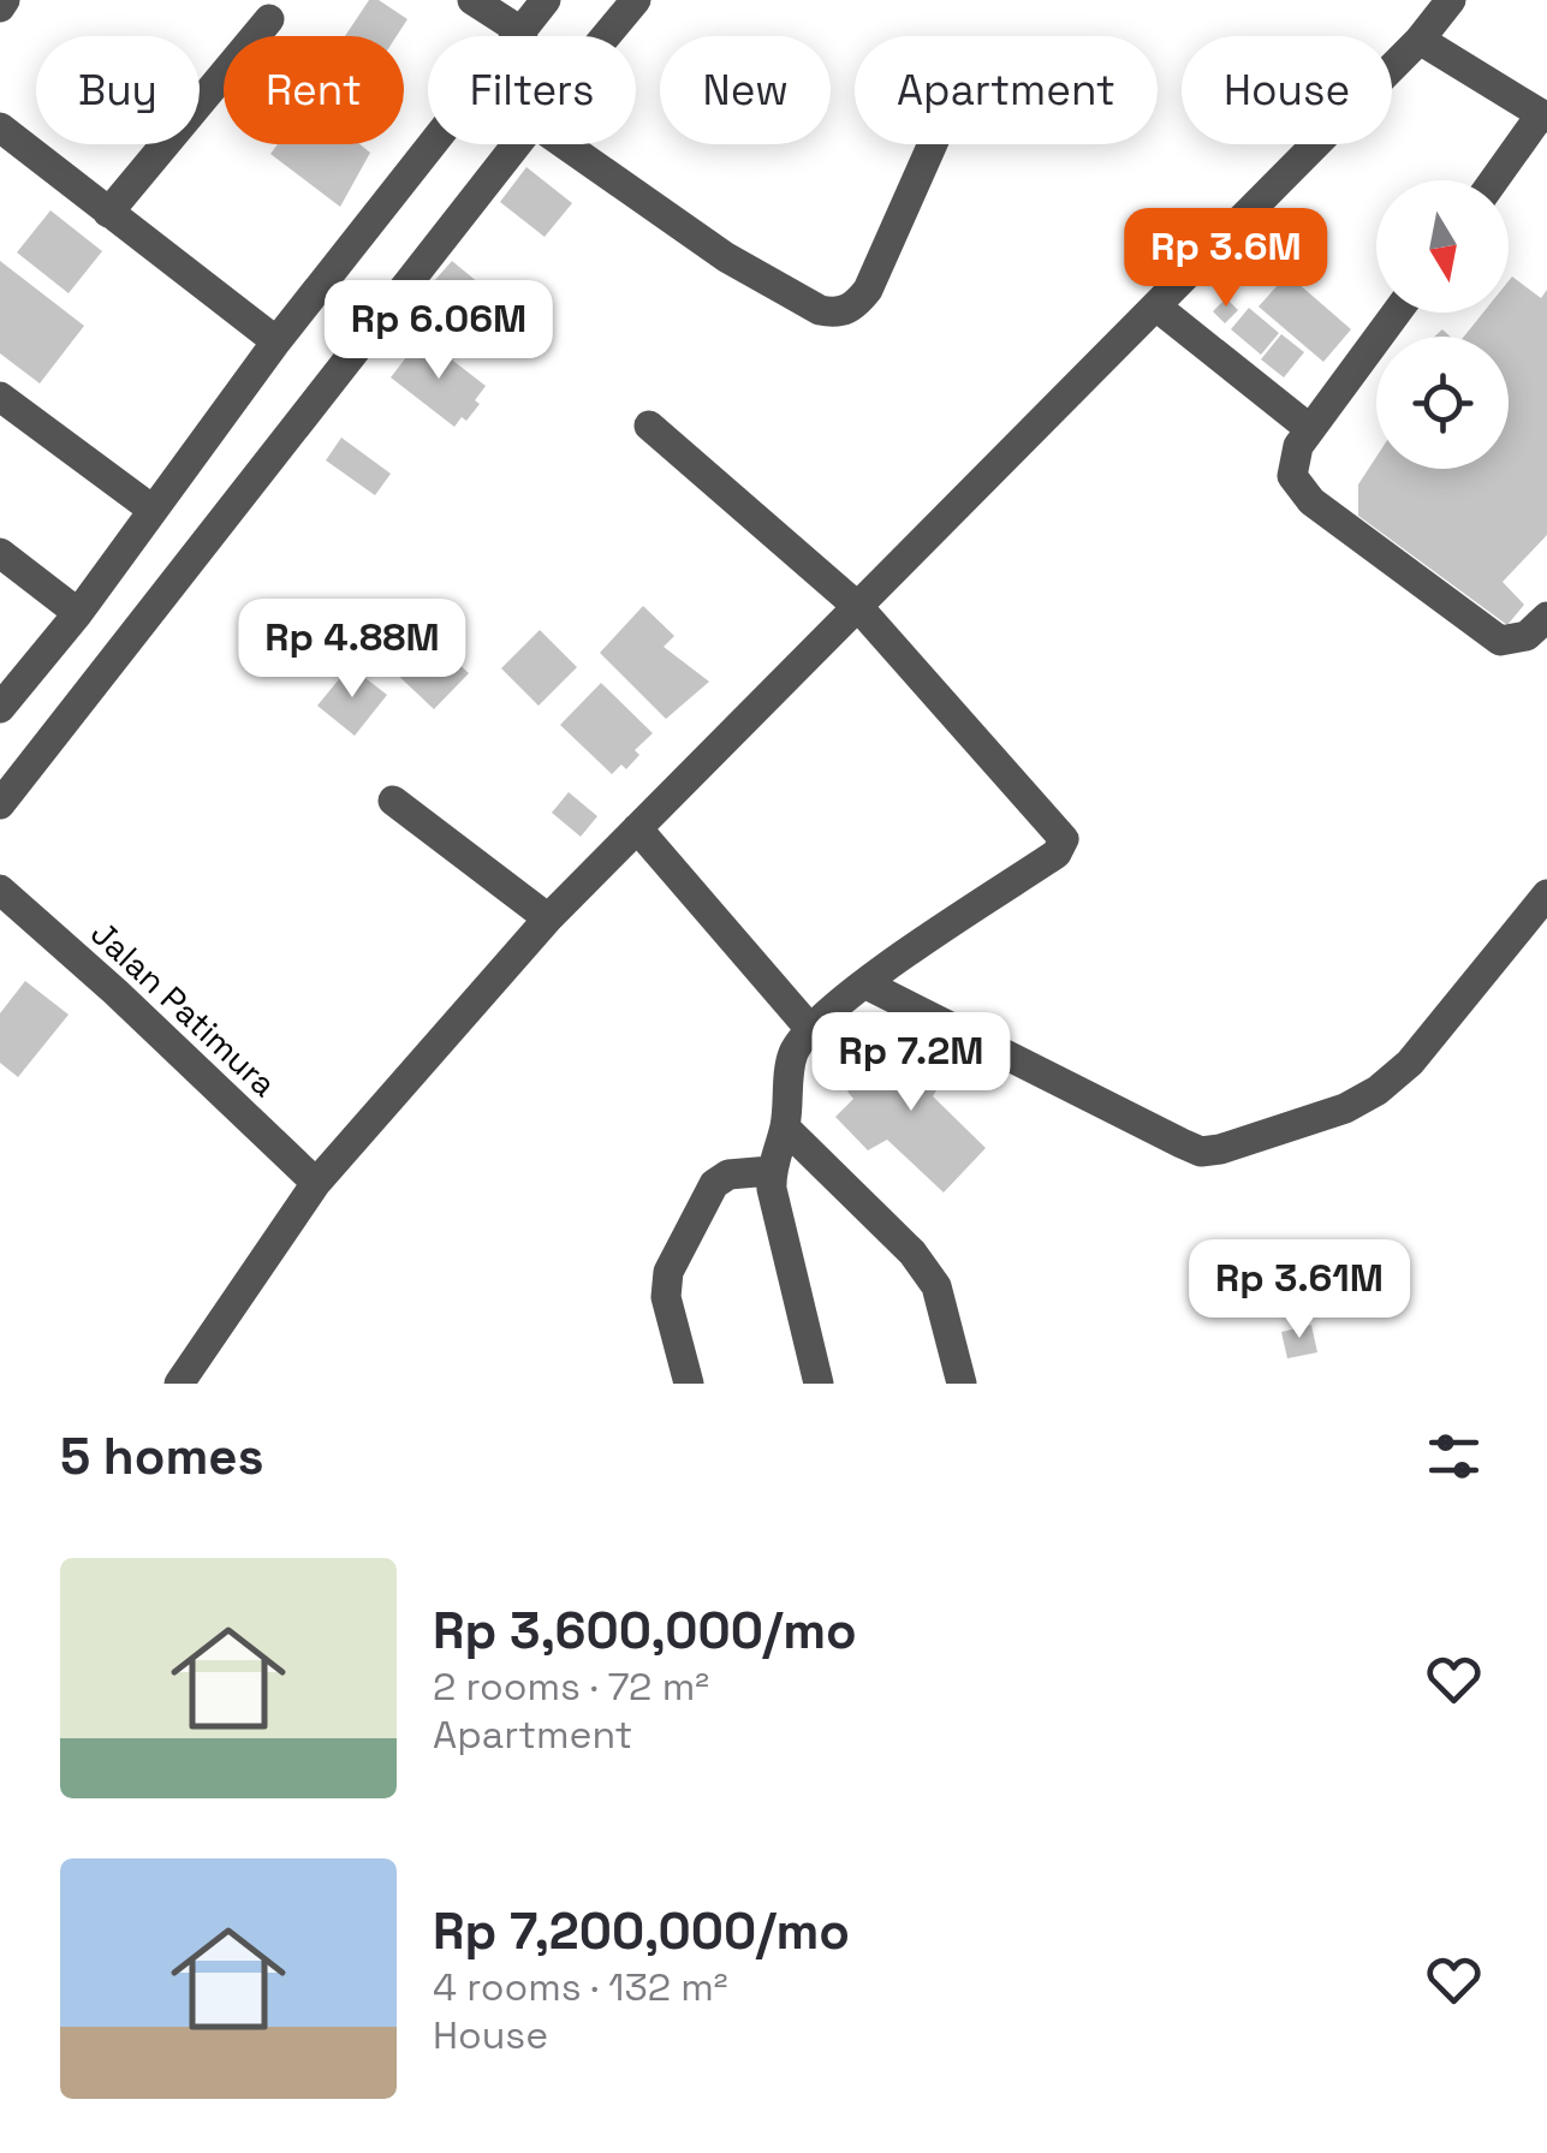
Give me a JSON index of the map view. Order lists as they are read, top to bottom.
{
  "streets": {
    "street": ["Jalan Patimura"]
  },
  "north": "bottom",
  "page": {
    "chip": [
      "Buy",
      "Rent",
      "Filters",
      "New",
      "Apartment",
      "House"
    ],
    "price": [
      "Rp 3.6M",
      "Rp 6.06M",
      "Rp 4.88M",
      "Rp 7.2M",
      "Rp 3.61M"
    ],
    "heading": "5 homes",
    "list": [
      {
        "name": "Rp 3,600,000/mo",
        "note": "2 rooms · 72 m² · Apartment"
      },
      {
        "name": "Rp 7,200,000/mo",
        "note": "4 rooms · 132 m² · House"
      }
    ]
  }
}
